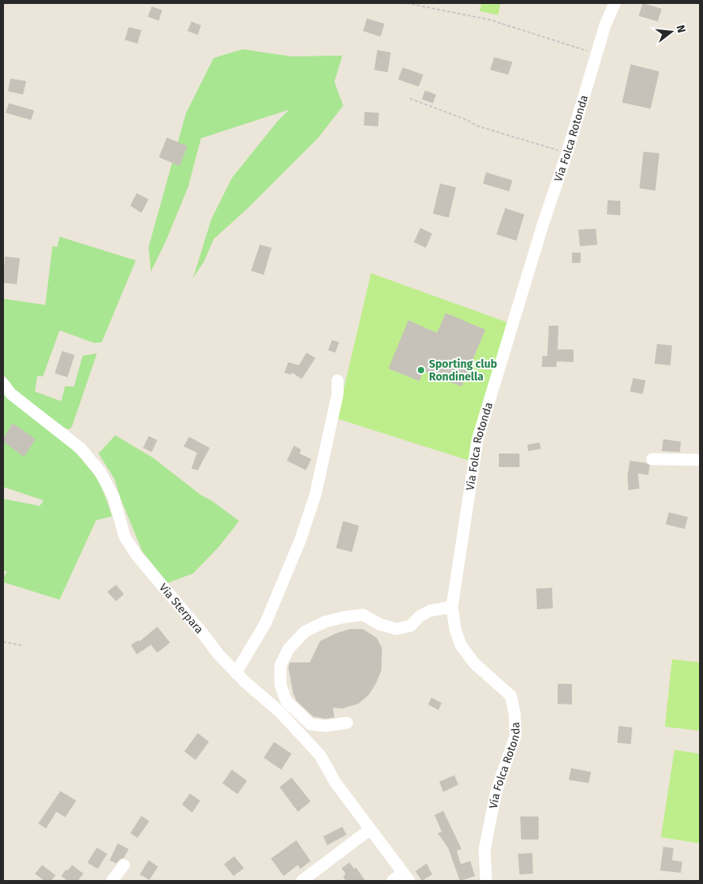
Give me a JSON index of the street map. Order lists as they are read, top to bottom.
{
  "streets": {
    "street": ["Via Folca Rotonda", "Via Sterpara"]
  },
  "places": ["Sporting club Rondinella"],
  "north": "right"
}
